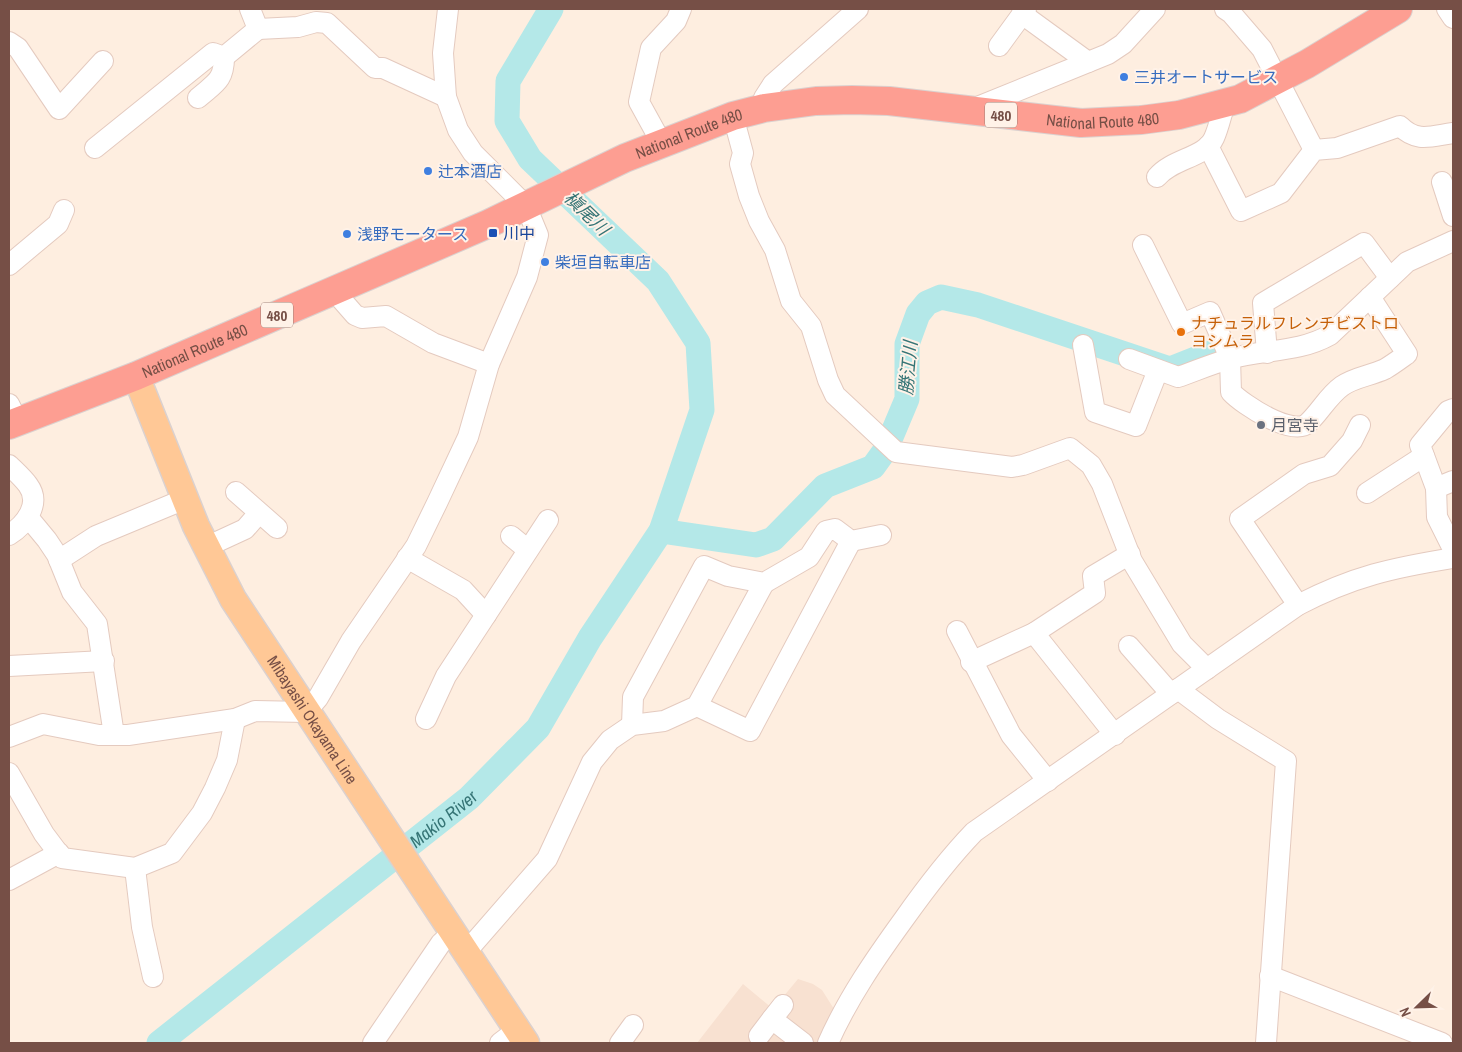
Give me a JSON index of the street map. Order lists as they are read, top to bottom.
{
  "streets": {
    "highway": ["480", "National Route 480"],
    "main road": ["Mibayashi Okayama Line"]
  },
  "crossings": [
    ["National Route 480", "Mibayashi Okayama Line"]
  ],
  "water": ["槇尾川", "勝江川", "Makio River"],
  "places": {
    "other": [
      "三井オートサービス",
      "辻本酒店",
      "浅野モータース",
      "柴垣自転車店",
      "ナチュラルフレンチビストロ ヨシムラ",
      "月宮寺"
    ],
    "transit": ["川中"]
  },
  "north": "bottom left"
}
